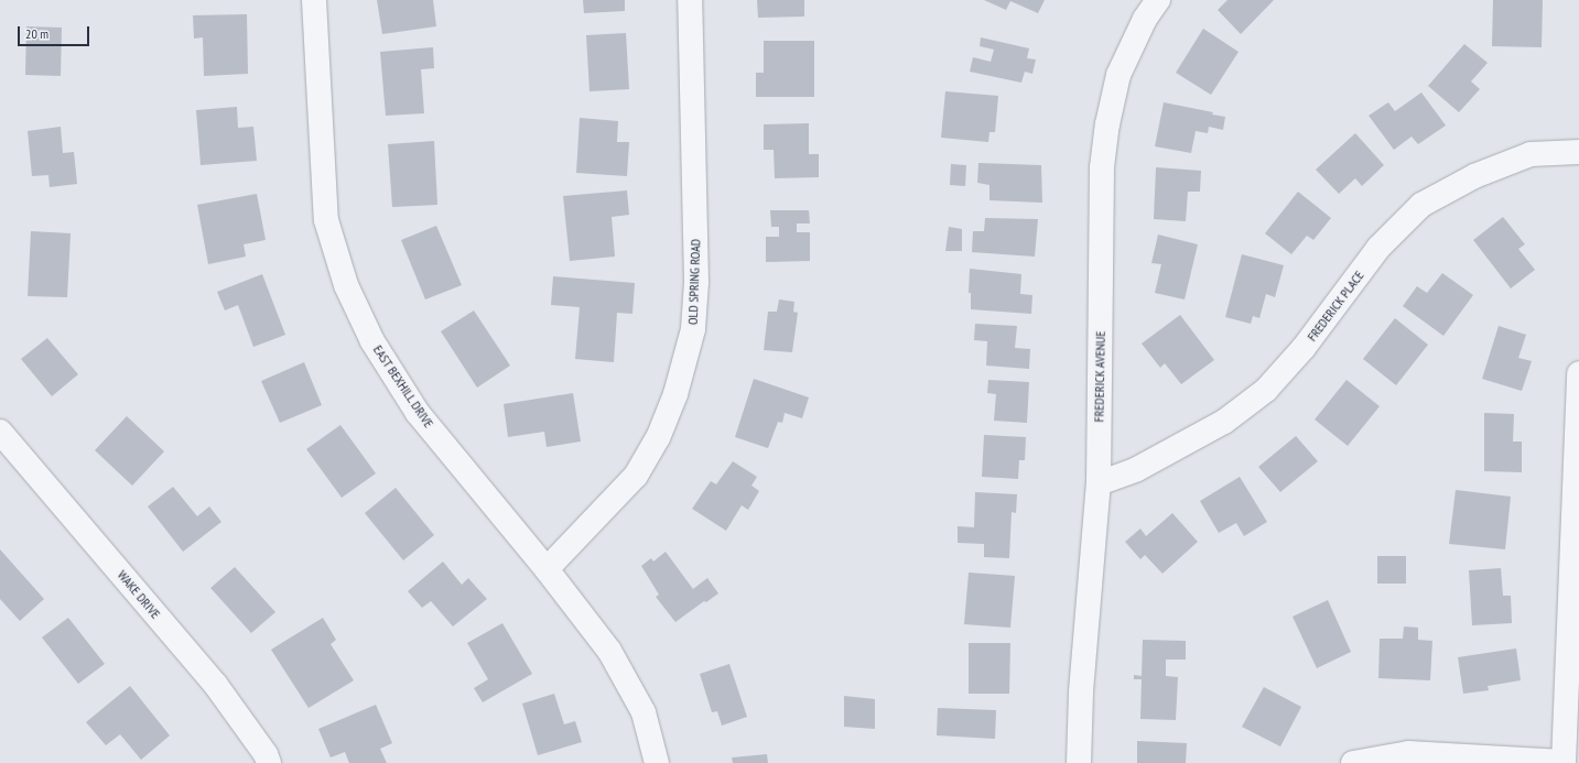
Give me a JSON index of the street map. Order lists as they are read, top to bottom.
{
  "streets": {
    "street": [
      "OLD SPRING ROAD",
      "FREDERICK PLACE",
      "FREDERICK AVENUE",
      "EAST BEXHILL DRIVE",
      "WAKE DRIVE"
    ]
  },
  "crossings": [
    ["OLD SPRING ROAD", "EAST BEXHILL DRIVE"],
    ["FREDERICK PLACE", "FREDERICK AVENUE"]
  ],
  "scale_bar": "20 m"
}
